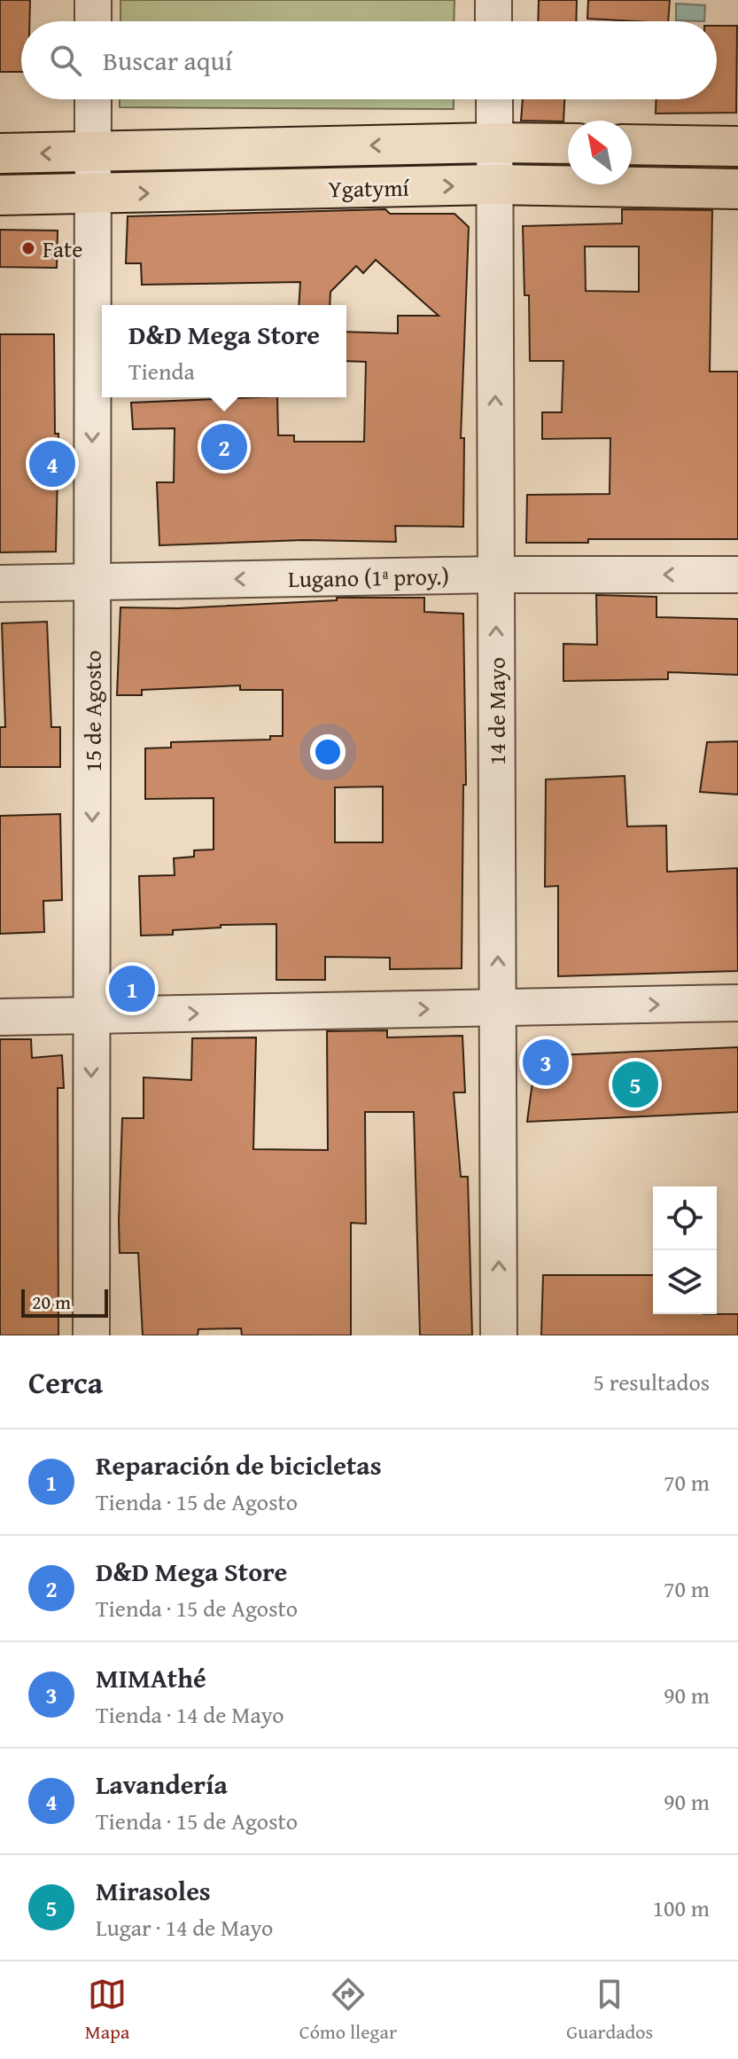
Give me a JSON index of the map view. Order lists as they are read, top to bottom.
{
  "streets": {
    "main road": ["Ygatymí"],
    "street": ["Lugano (1ª proy.)", "15 de Agosto", "14 de Mayo"]
  },
  "crossings": [
    ["Ygatymí", "15 de Agosto"],
    ["Ygatymí", "14 de Mayo"],
    ["Lugano (1ª proy.)", "15 de Agosto"],
    ["Lugano (1ª proy.)", "14 de Mayo"]
  ],
  "one_way": ["Lugano (1ª proy.)", "15 de Agosto", "14 de Mayo"],
  "places": ["Fate"],
  "scale_bar": "20 m",
  "north": "top left",
  "page": {
    "search": "Buscar aquí",
    "popup": ["D&D Mega Store", "Tienda"],
    "pins": [
      "2",
      "4",
      "1",
      "3",
      "5"
    ],
    "scale": "20 m",
    "heading": ["Cerca", "5 resultados"],
    "list": [
      {
        "mark": "1",
        "name": "Reparación de bicicletas",
        "note": "Tienda · 15 de Agosto",
        "value": "70 m"
      },
      {
        "mark": "2",
        "name": "D&D Mega Store",
        "note": "Tienda · 15 de Agosto",
        "value": "70 m"
      },
      {
        "mark": "3",
        "name": "MIMAthé",
        "note": "Tienda · 14 de Mayo",
        "value": "90 m"
      },
      {
        "mark": "4",
        "name": "Lavandería",
        "note": "Tienda · 15 de Agosto",
        "value": "90 m"
      },
      {
        "mark": "5",
        "name": "Mirasoles",
        "note": "Lugar · 14 de Mayo",
        "value": "100 m"
      }
    ],
    "nav": ["Mapa", "Cómo llegar", "Guardados"]
  }
}
